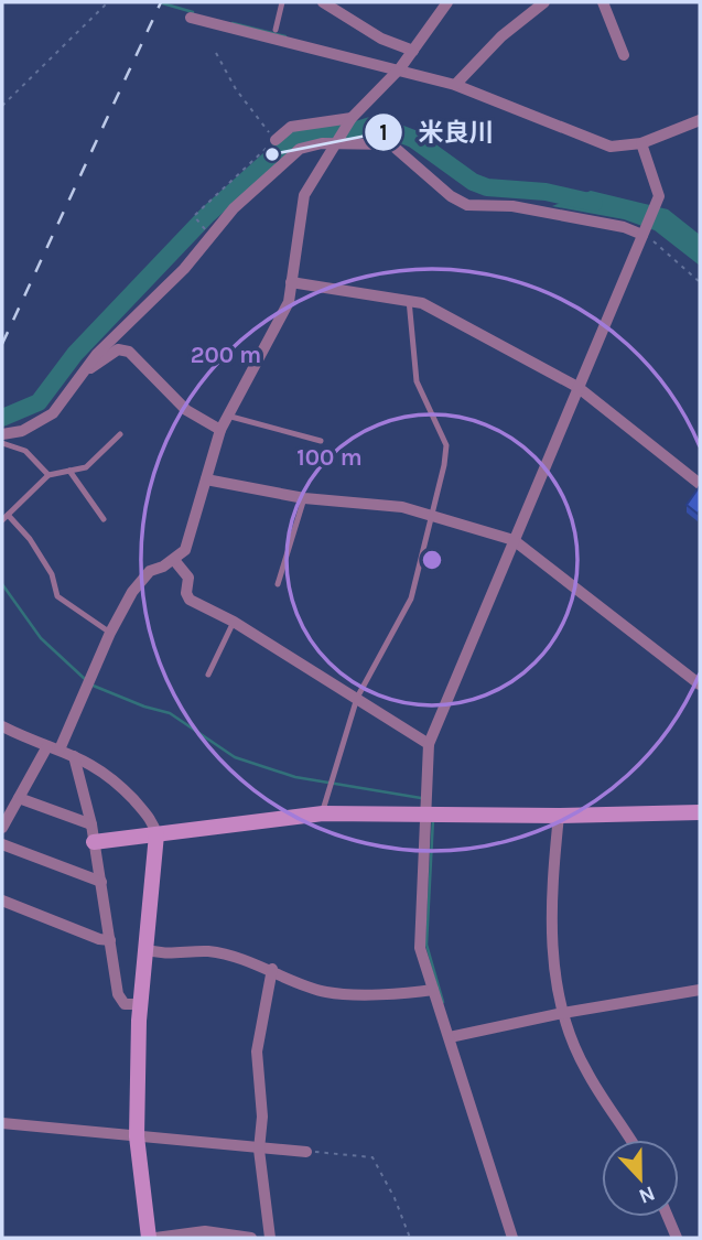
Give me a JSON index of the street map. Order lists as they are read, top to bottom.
{
  "places": ["米良川"],
  "north": "bottom",
  "rings": ["200 m", "100 m"]
}
